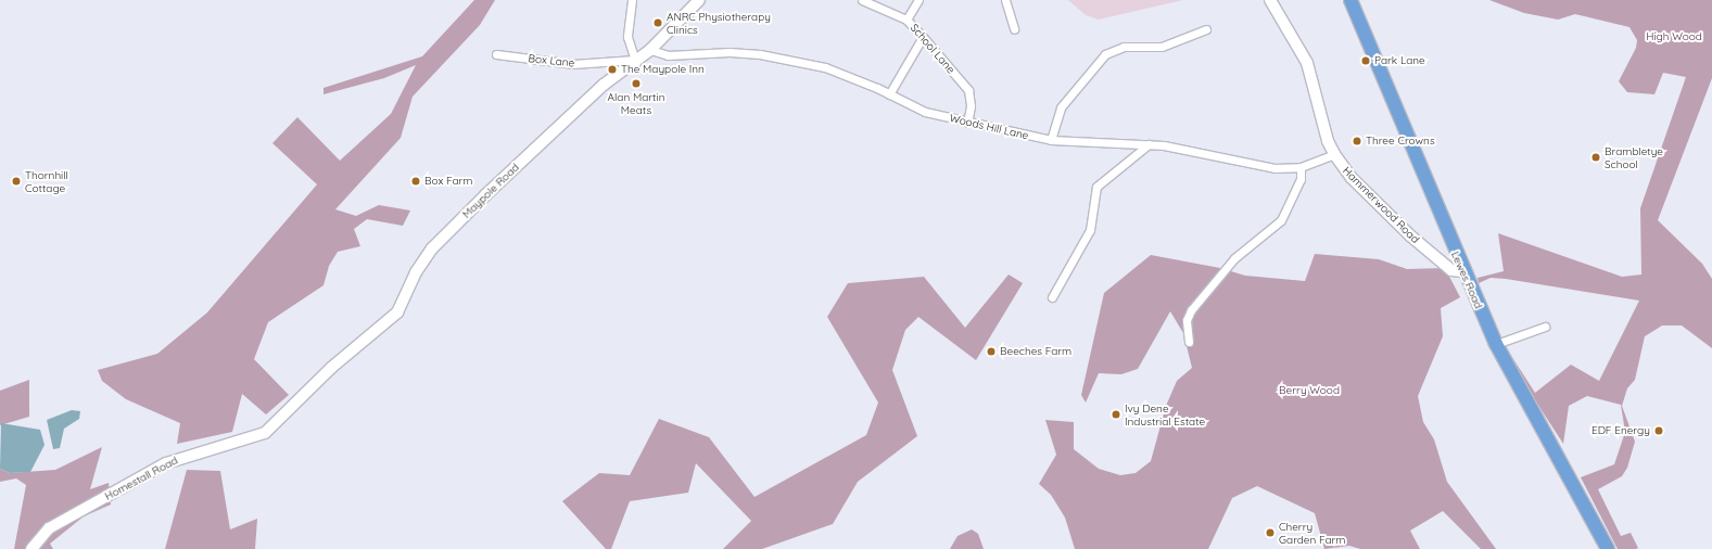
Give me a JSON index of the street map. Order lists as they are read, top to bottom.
{
  "streets": {
    "highway": ["Lewes Road"],
    "street": [
      "School Lane",
      "Box Lane",
      "Woods Hill Lane",
      "Maypole Road",
      "Hammerwood Road",
      "Homestall Road"
    ]
  },
  "crossings": [
    ["School Lane", "Woods Hill Lane"],
    ["Box Lane", "Maypole Road"],
    ["Woods Hill Lane", "Maypole Road"],
    ["Woods Hill Lane", "Hammerwood Road"],
    ["Maypole Road", "Homestall Road"],
    ["Hammerwood Road", "Lewes Road"]
  ],
  "parks": ["High Wood", "Berry Wood"],
  "places": [
    "ANRC Physiotherapy Clinics",
    "Park Lane",
    "The Maypole Inn",
    "Alan Martin Meats",
    "Three Crowns",
    "Brambletye School",
    "Thornhill Cottage",
    "Box Farm",
    "Beeches Farm",
    "Ivy Dene Industrial Estate",
    "EDF Energy",
    "Cherry Garden Farm"
  ]
}
